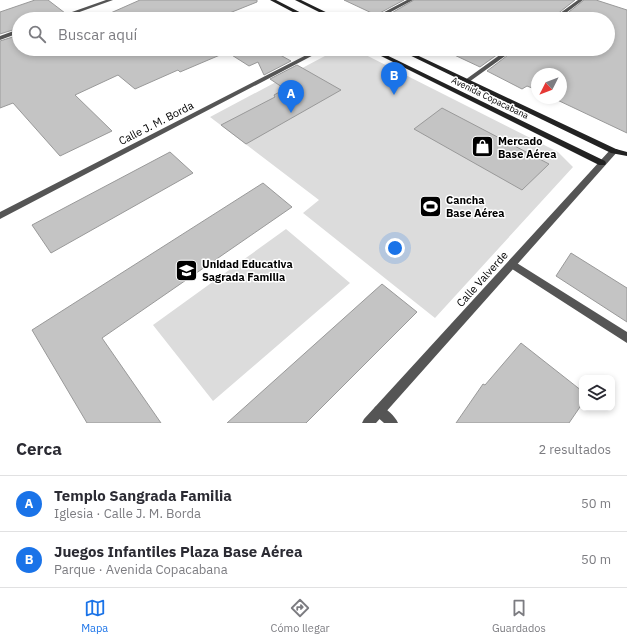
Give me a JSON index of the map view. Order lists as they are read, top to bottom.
{
  "streets": {
    "main road": ["Avenida Copacabana"],
    "street": ["Calle J. M. Borda", "Calle Valverde"]
  },
  "crossings": [
    ["Avenida Copacabana", "Calle Valverde"]
  ],
  "places": {
    "shop": ["Mercado Base Aérea"],
    "sports": ["Cancha Base Aérea"],
    "school or university": ["Unidad Educativa Sagrada Familia"]
  },
  "north": "bottom left",
  "page": {
    "search": "Buscar aquí",
    "pins": ["B", "A"],
    "heading": ["Cerca", "2 resultados"],
    "list": [
      {
        "mark": "A",
        "name": "Templo Sangrada Familia",
        "note": "Iglesia · Calle J. M. Borda",
        "value": "50 m"
      },
      {
        "mark": "B",
        "name": "Juegos Infantiles Plaza Base Aérea",
        "note": "Parque · Avenida Copacabana",
        "value": "50 m"
      }
    ],
    "nav": ["Mapa", "Cómo llegar", "Guardados"]
  }
}
